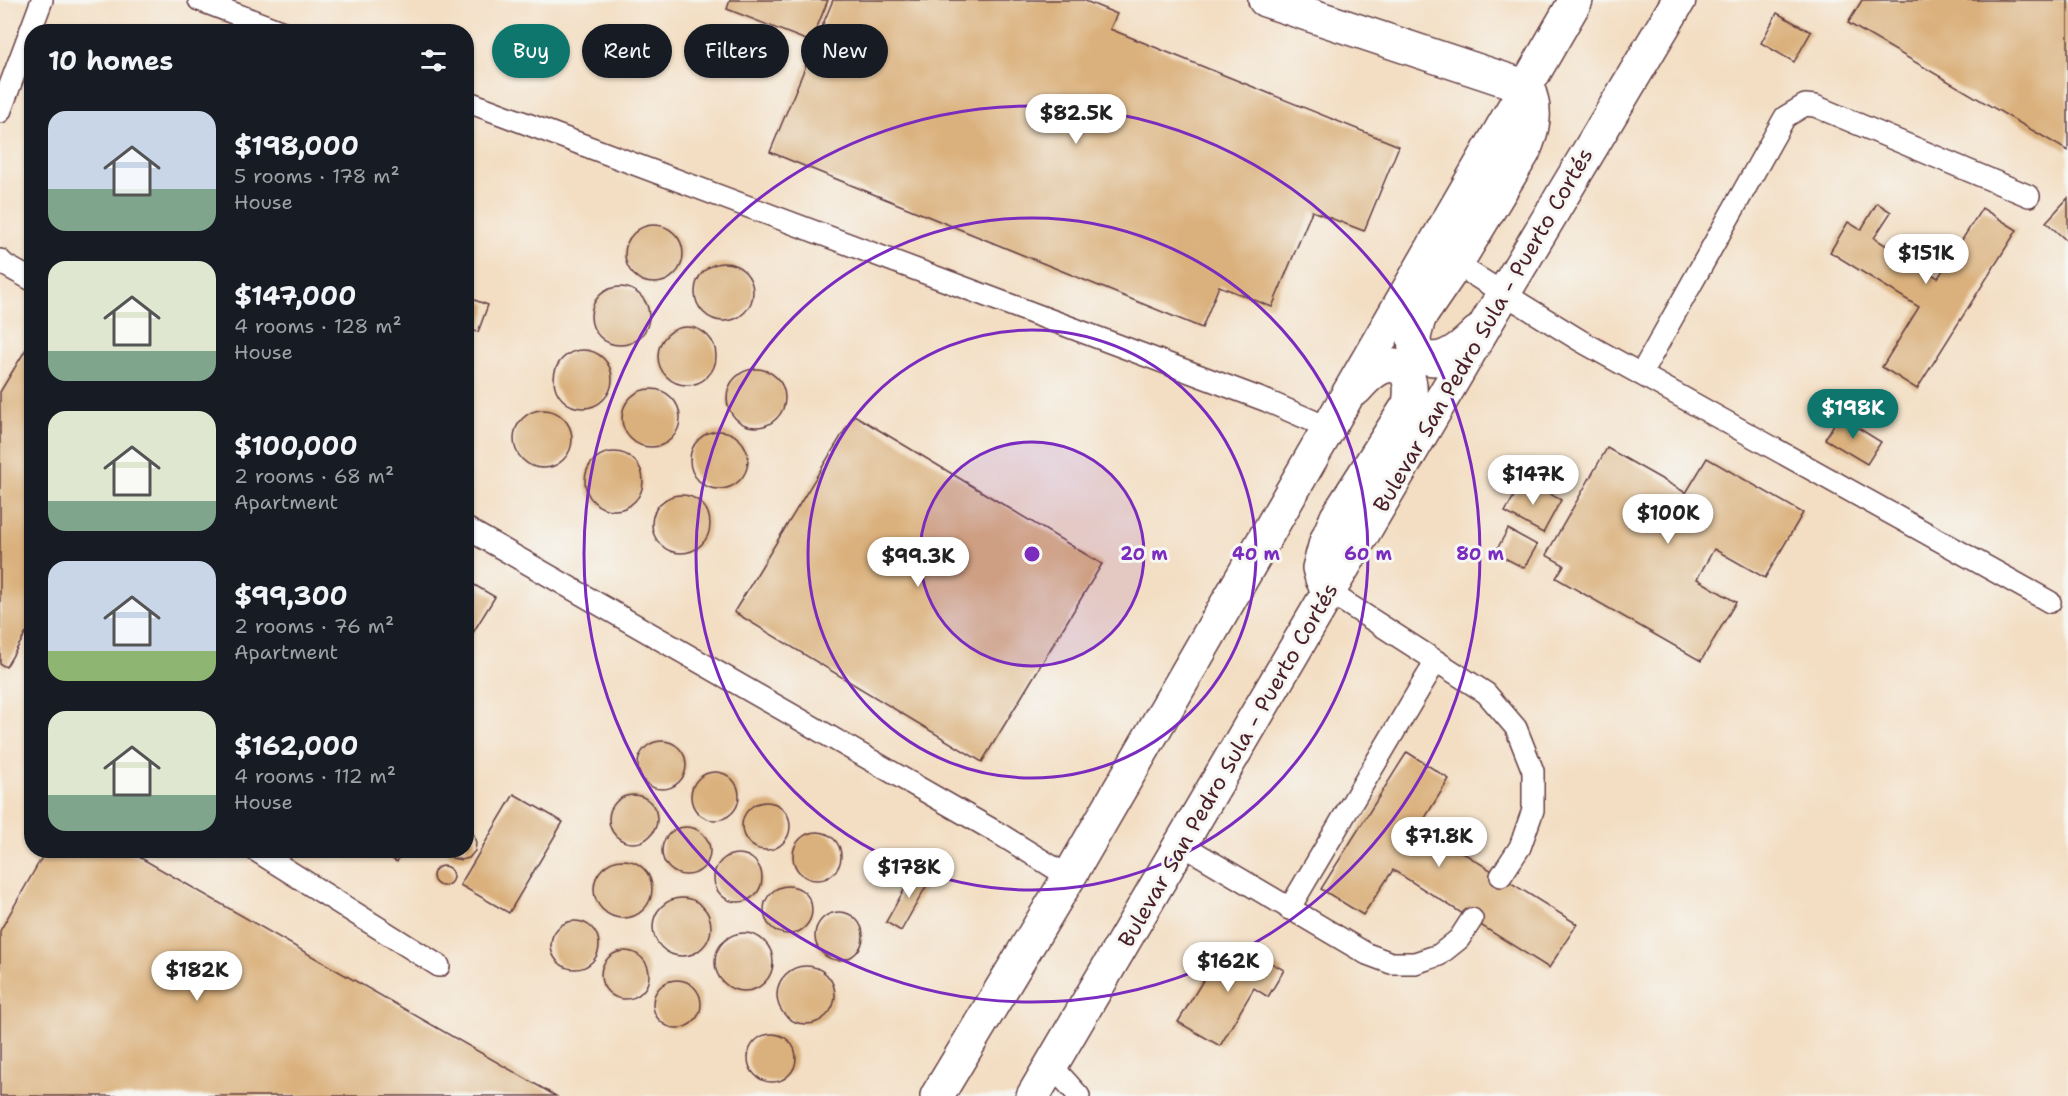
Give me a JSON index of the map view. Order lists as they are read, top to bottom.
{
  "streets": {
    "main road": ["Bulevar San Pedro Sula - Puerto Cortés"]
  },
  "page": {
    "chip": [
      "Buy",
      "Rent",
      "Filters",
      "New"
    ],
    "heading": "10 homes",
    "price": [
      "$82.5K",
      "$151K",
      "$198K",
      "$147K",
      "$100K",
      "$99.3K",
      "$71.8K",
      "$178K",
      "$162K",
      "$182K"
    ],
    "list": [
      {
        "name": "$198,000",
        "note": "5 rooms · 178 m² · House"
      },
      {
        "name": "$147,000",
        "note": "4 rooms · 128 m² · House"
      },
      {
        "name": "$100,000",
        "note": "2 rooms · 68 m² · Apartment"
      },
      {
        "name": "$99,300",
        "note": "2 rooms · 76 m² · Apartment"
      },
      {
        "name": "$162,000",
        "note": "4 rooms · 112 m² · House"
      }
    ]
  },
  "rings": [
    "20 m",
    "40 m",
    "60 m",
    "80 m"
  ]
}
